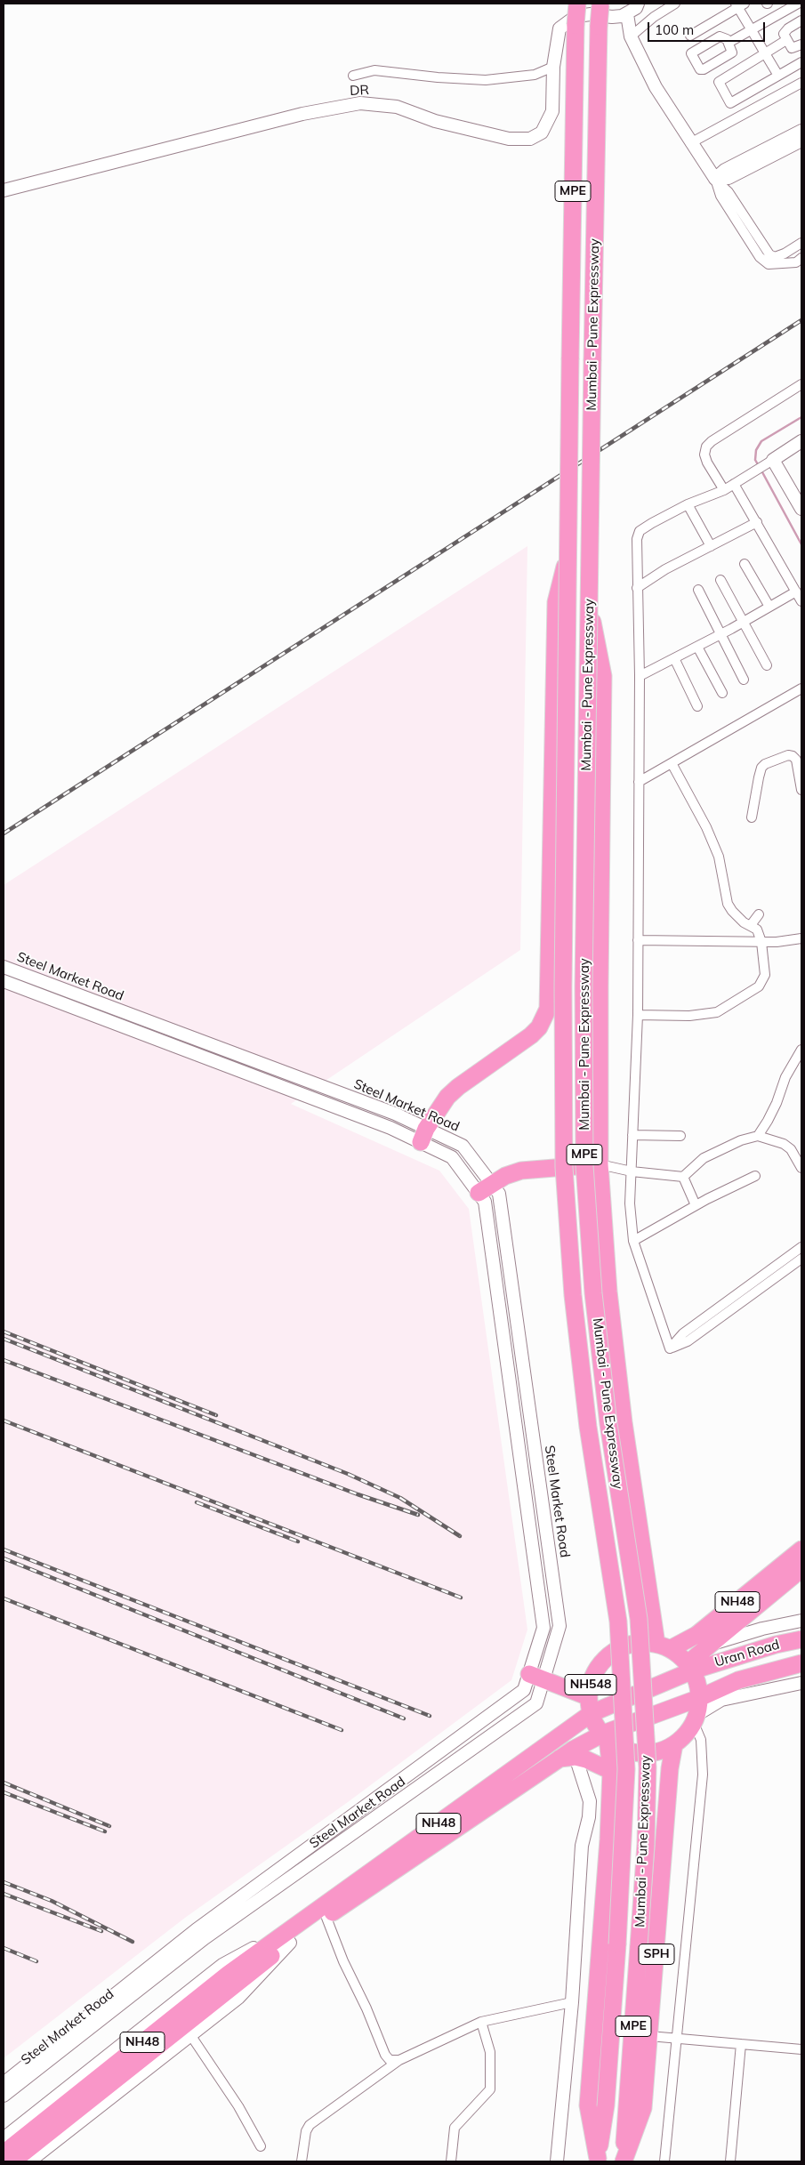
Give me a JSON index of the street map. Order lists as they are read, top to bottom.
{
  "streets": {
    "highway": [
      "MPE",
      "Mumbai - Pune Expressway",
      "NH48",
      "Uran Road",
      "NH548",
      "SPH"
    ],
    "street": ["DR", "Steel Market Road"]
  },
  "crossings": [
    ["Mumbai - Pune Expressway", "SPH"],
    ["NH48", "Uran Road"],
    ["NH48", "NH548"],
    ["Uran Road", "NH548"]
  ],
  "scale_bar": "100 m"
}
